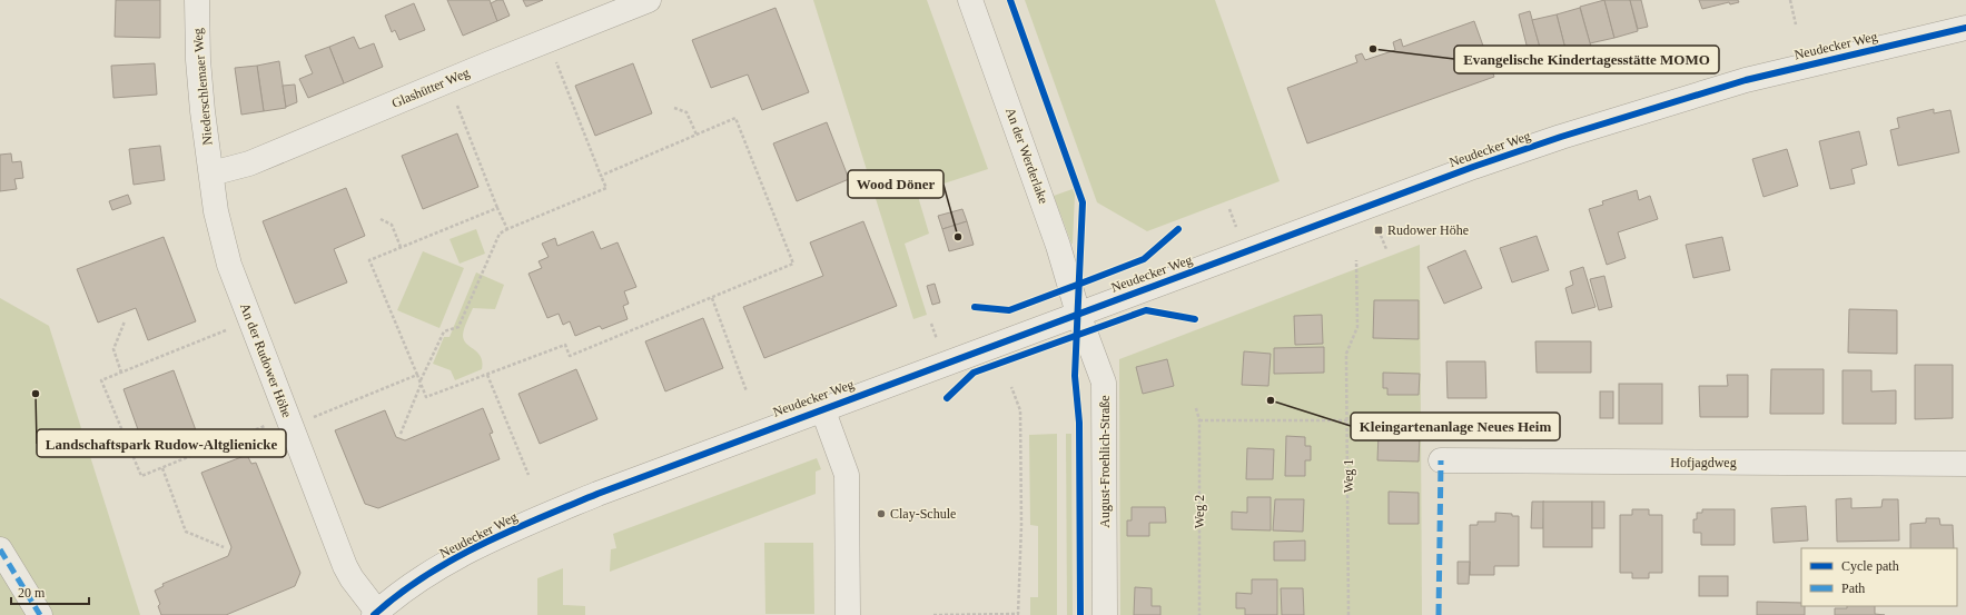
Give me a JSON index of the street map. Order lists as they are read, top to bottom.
{
  "streets": {
    "street": [
      "Neudecker Weg",
      "Niederschlemaer Weg",
      "Glashütter Weg",
      "An der Werderlake",
      "An der Rudower Höhe",
      "August-Froehlich-Straße",
      "Hofjagdweg"
    ],
    "path": ["Weg 1", "Weg 2"]
  },
  "crossings": [
    ["Neudecker Weg", "An der Werderlake"],
    ["Neudecker Weg", "An der Rudower Höhe"],
    ["Neudecker Weg", "August-Froehlich-Straße"],
    ["Niederschlemaer Weg", "Glashütter Weg"],
    ["Niederschlemaer Weg", "An der Rudower Höhe"],
    ["Glashütter Weg", "An der Rudower Höhe"],
    ["An der Werderlake", "August-Froehlich-Straße"]
  ],
  "places": {
    "other": [
      "Evangelische Kindertagesstätte MOMO",
      "Wood Döner",
      "Landschaftspark Rudow-Altglienicke",
      "Kleingartenanlage Neues Heim",
      "Clay-Schule"
    ],
    "transit": ["Rudower Höhe"]
  },
  "legend": ["Cycle path", "Path"],
  "scale_bar": "20 m"
}
